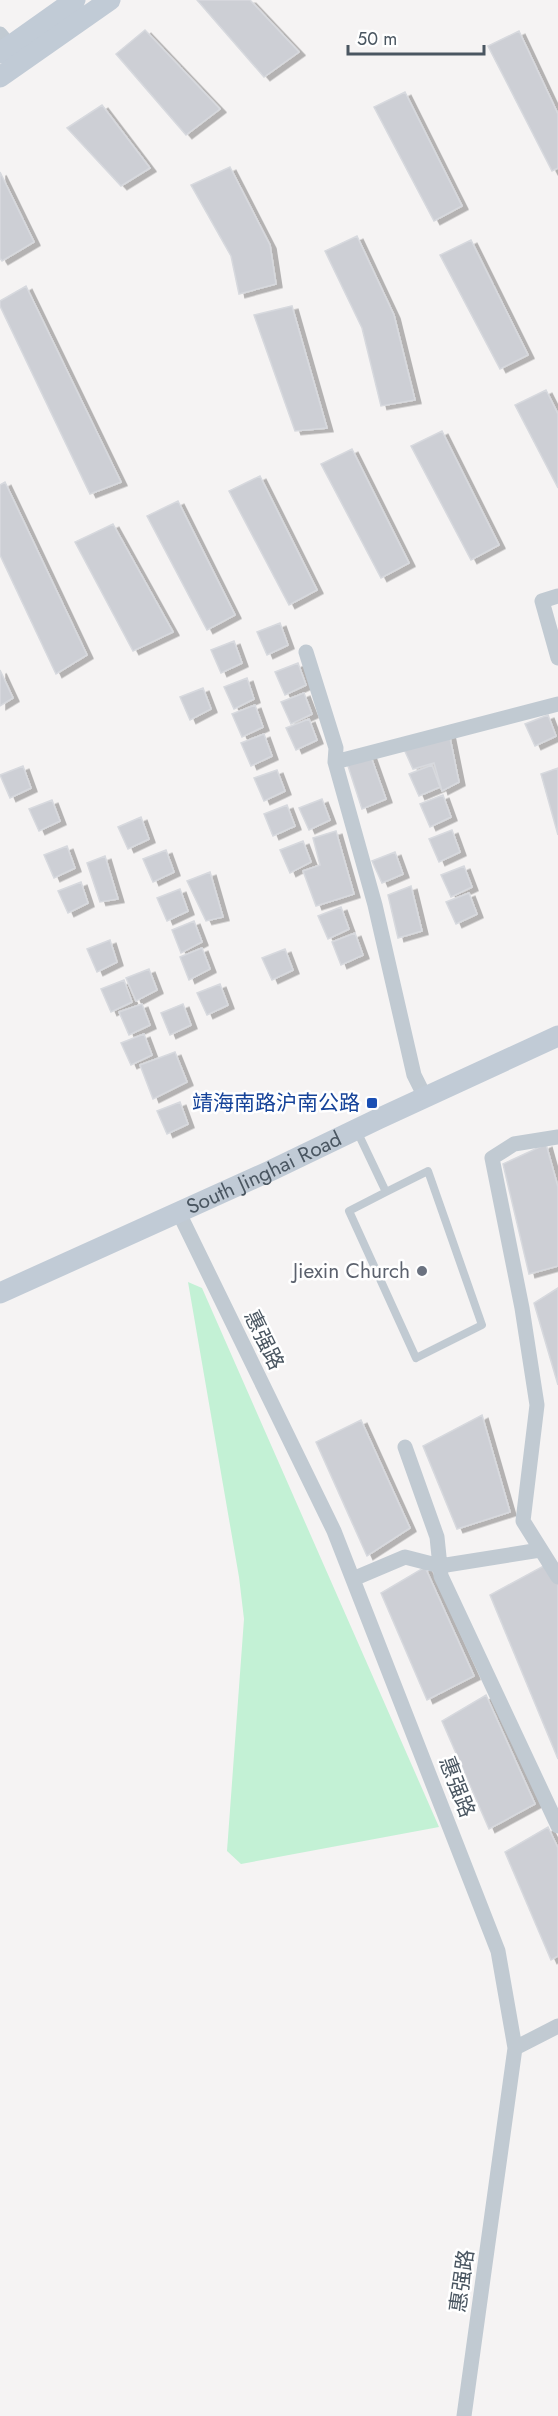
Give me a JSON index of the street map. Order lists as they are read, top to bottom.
{
  "streets": {
    "street": ["South Jinghai Road", "惠强路"]
  },
  "crossings": [
    ["South Jinghai Road", "惠强路"]
  ],
  "places": {
    "transit": ["靖海南路沪南公路"],
    "other": ["Jiexin Church"]
  },
  "scale_bar": "50 m"
}
